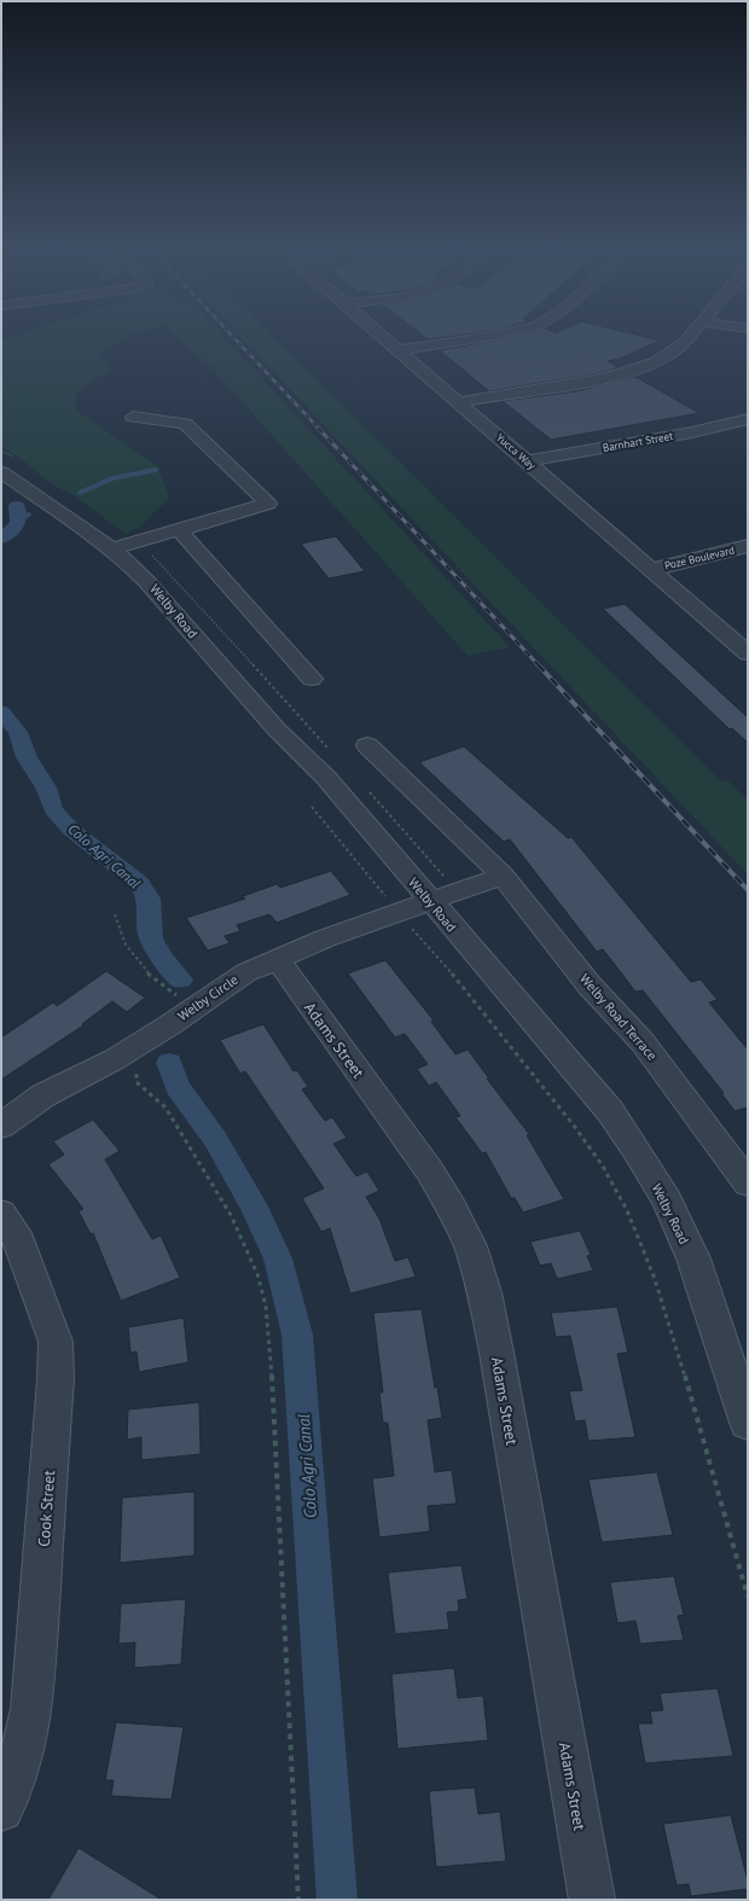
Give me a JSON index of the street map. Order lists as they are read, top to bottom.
{
  "streets": {
    "street": [
      "Barnhart Street",
      "Yucca Way",
      "Poze Boulevard",
      "Welby Road",
      "Welby Circle",
      "Welby Road Terrace",
      "Adams Street",
      "Cook Street"
    ]
  },
  "crossings": [
    ["Barnhart Street", "Yucca Way"],
    ["Yucca Way", "Poze Boulevard"],
    ["Welby Road", "Welby Circle"],
    ["Welby Circle", "Adams Street"]
  ],
  "water": ["Colo Agri Canal"]
}
